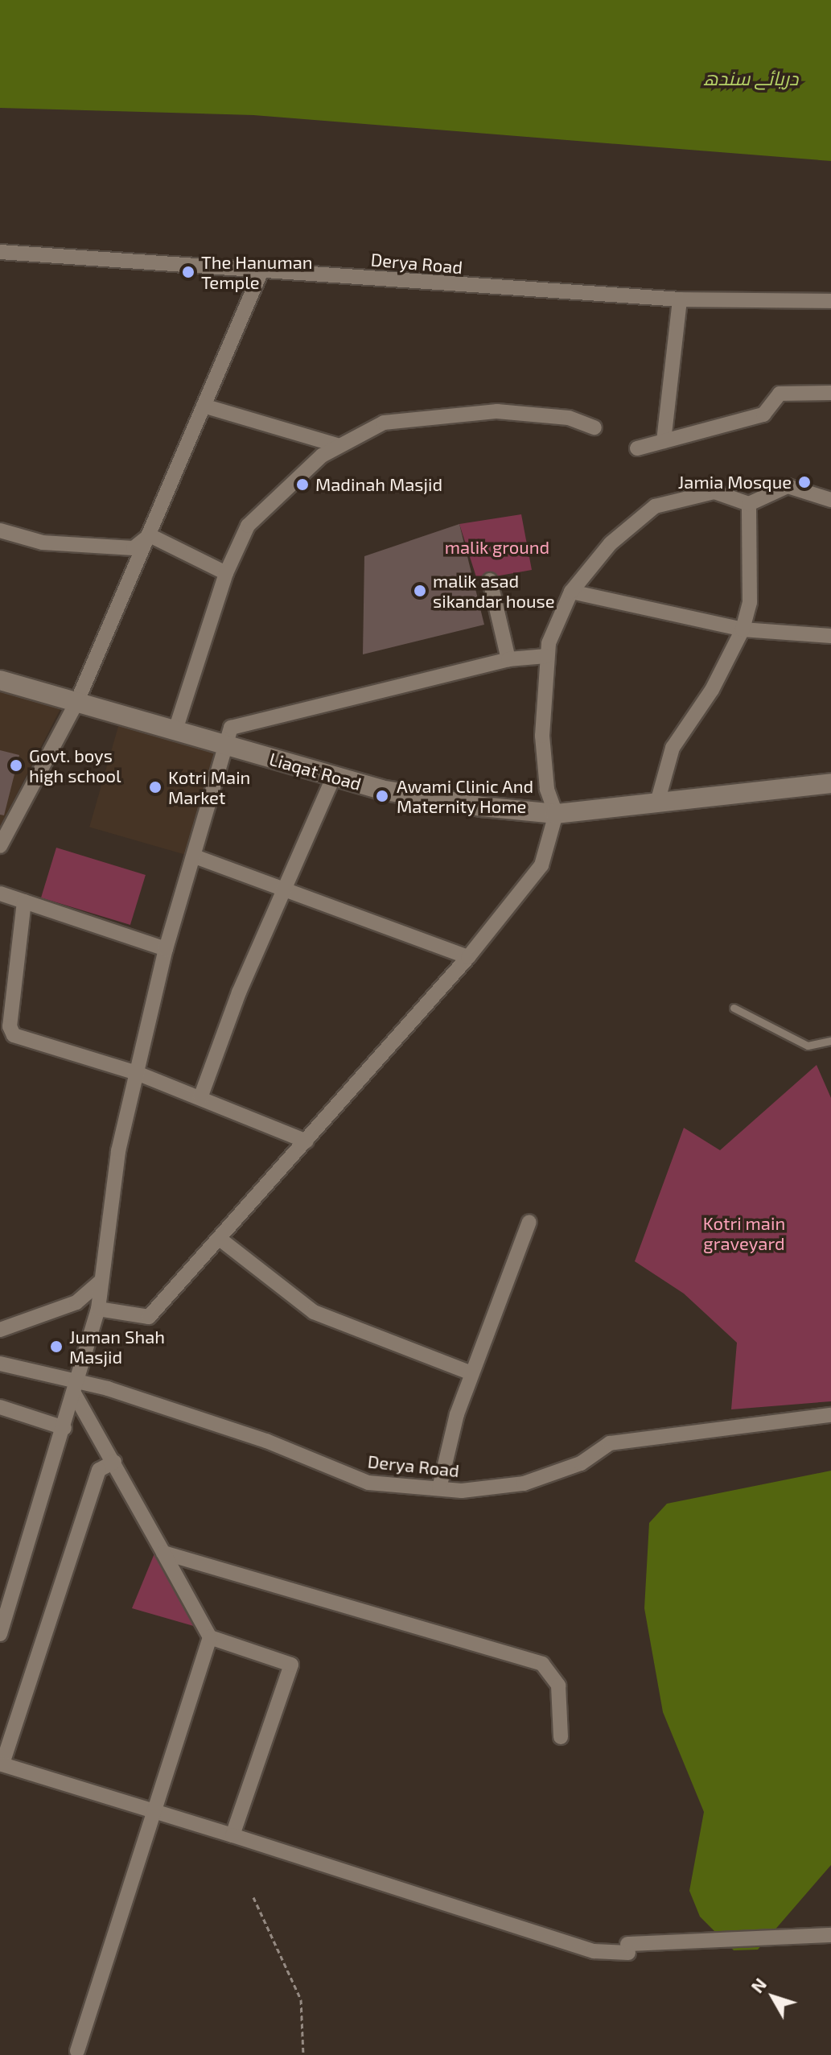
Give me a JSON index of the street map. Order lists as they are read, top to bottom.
{
  "streets": {
    "street": ["Derya Road", "Liaqat Road"]
  },
  "water": ["دریائے سندھ"],
  "parks": ["malik ground", "Kotri main graveyard"],
  "places": [
    "The Hanuman Temple",
    "Jamia Mosque",
    "Madinah Masjid",
    "malik asad sikandar house",
    "Govt. boys high school",
    "Kotri Main Market",
    "Awami Clinic And Maternity Home",
    "Juman Shah Masjid"
  ],
  "north": "top left"
}
